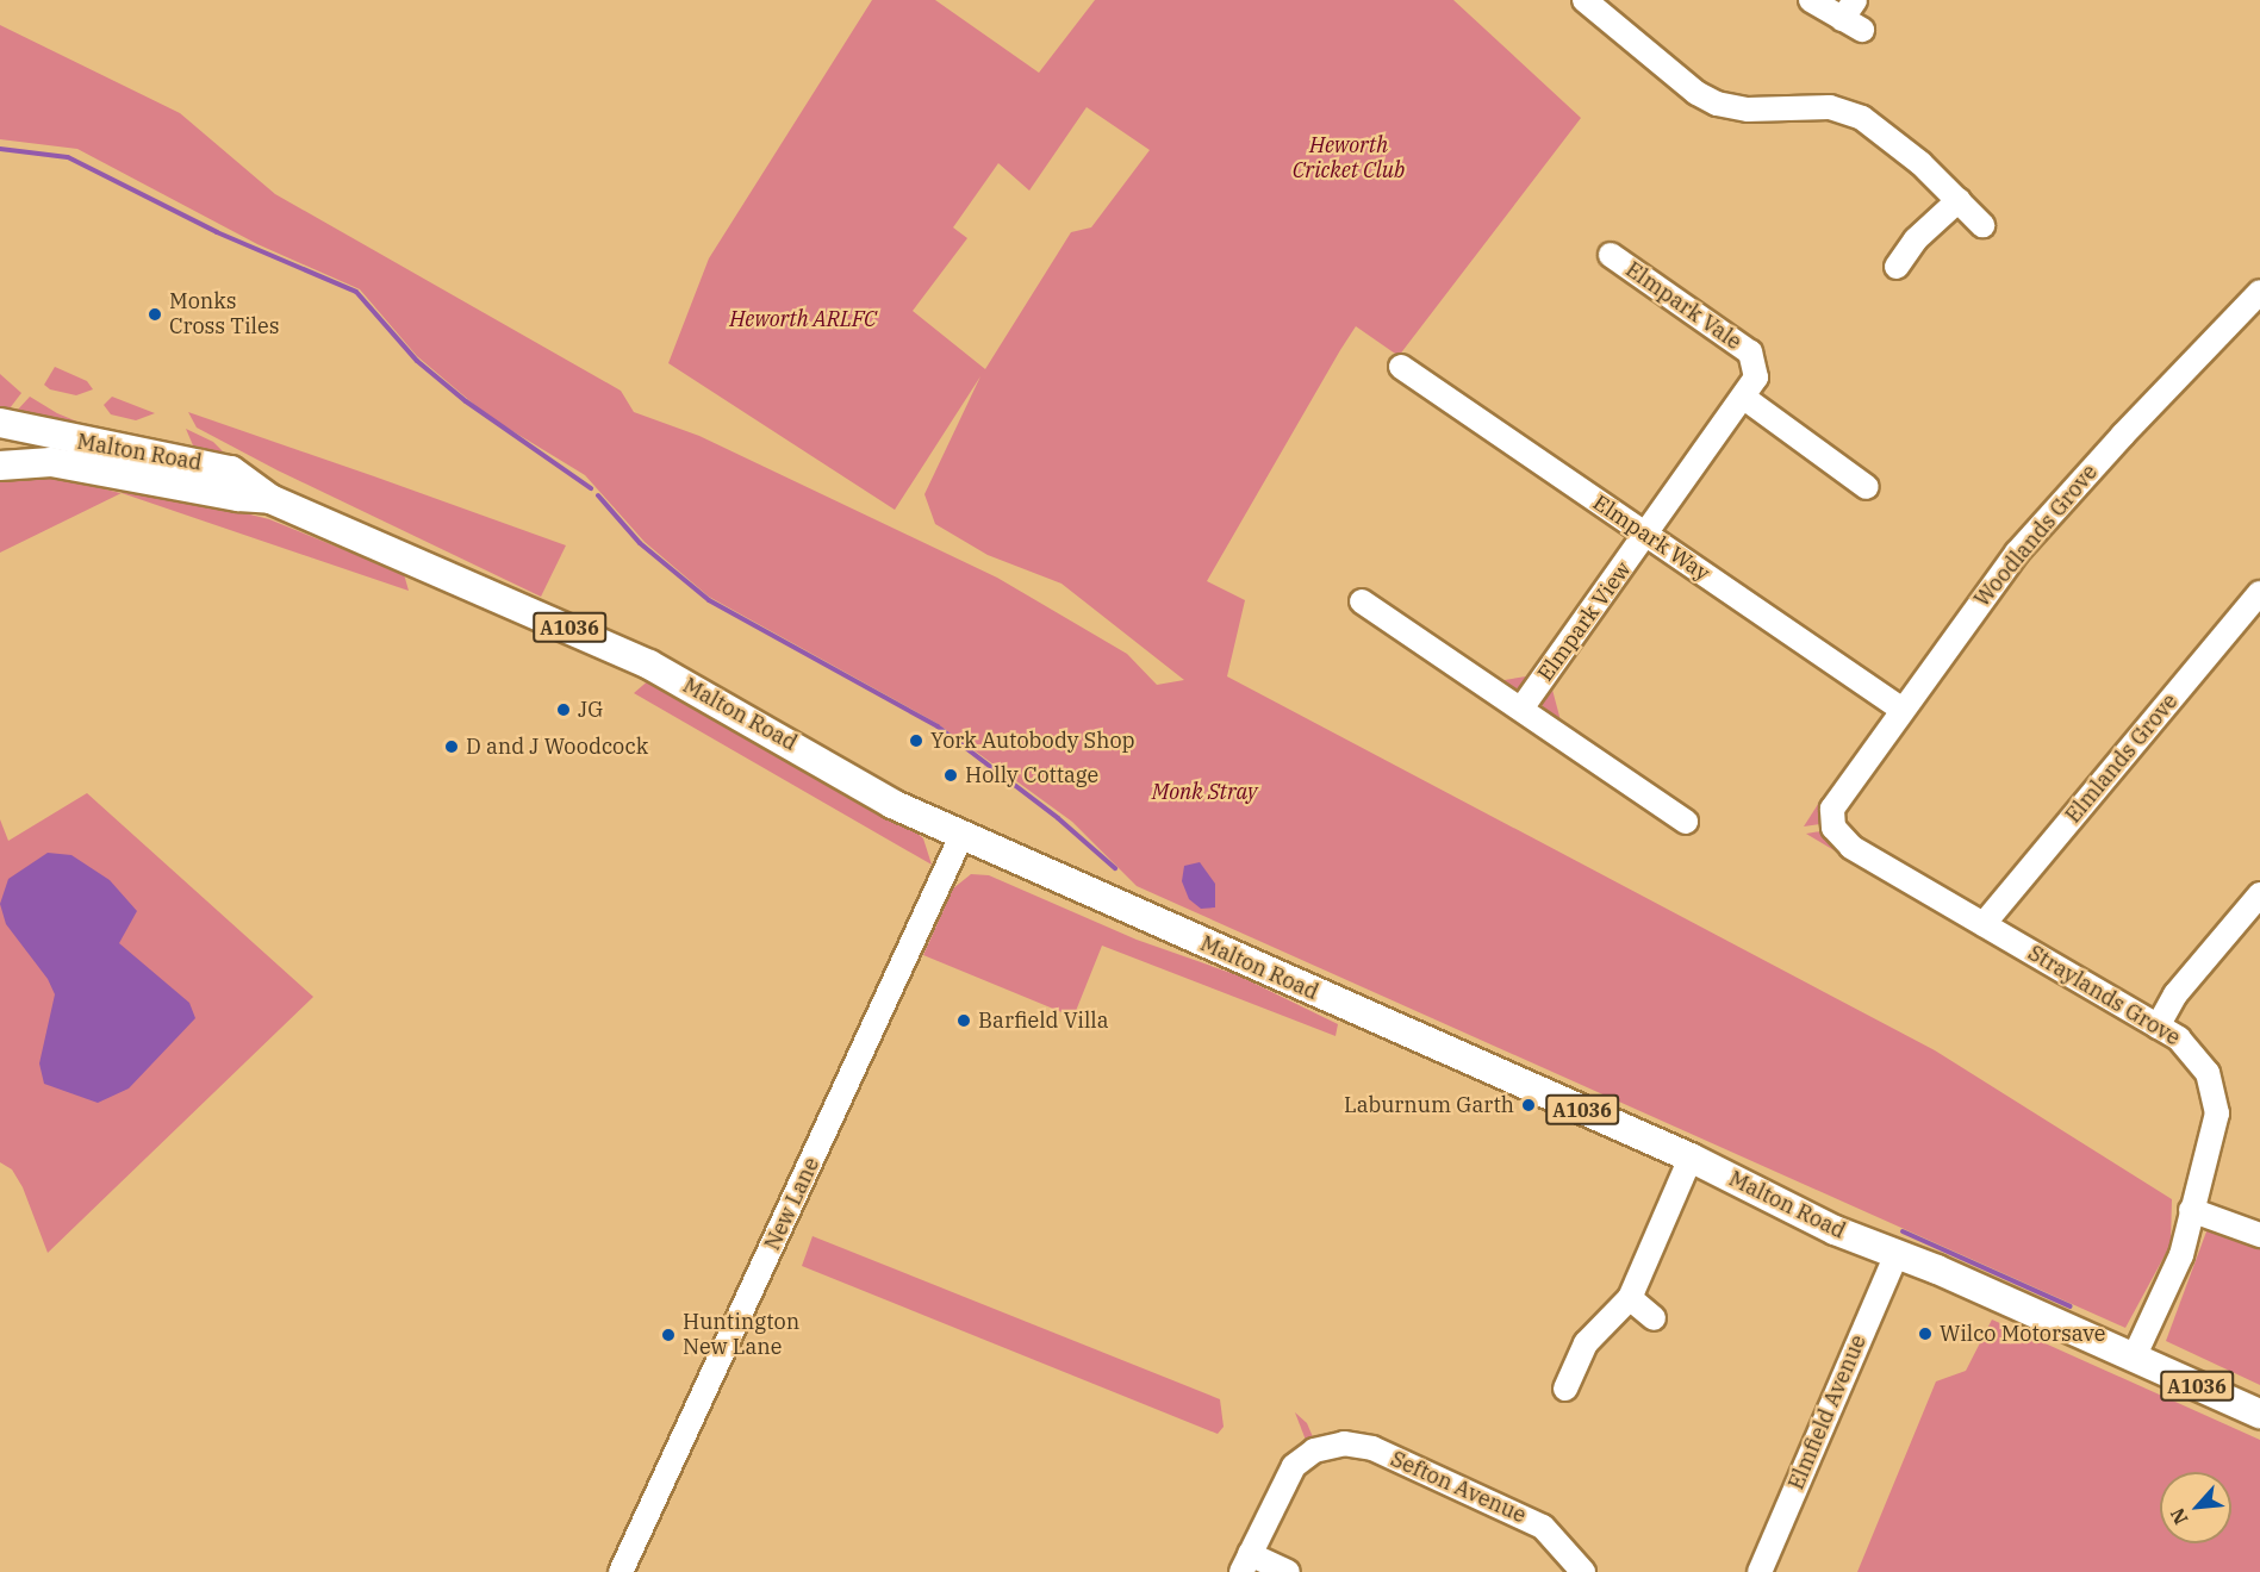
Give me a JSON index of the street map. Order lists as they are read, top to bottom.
{
  "streets": {
    "main road": ["Malton Road", "A1036"],
    "street": [
      "Elmpark Vale",
      "Woodlands Grove",
      "Elmpark Way",
      "Elmpark View",
      "Elmlands Grove",
      "Straylands Grove",
      "New Lane",
      "Elmfield Avenue",
      "Sefton Avenue"
    ]
  },
  "crossings": [
    ["Elmpark Vale", "Elmpark Way"],
    ["Elmpark Vale", "Elmpark View"],
    ["Malton Road", "Straylands Grove"],
    ["Malton Road", "New Lane"],
    ["Malton Road", "Elmfield Avenue"],
    ["Woodlands Grove", "Elmpark Way"],
    ["Woodlands Grove", "Straylands Grove"],
    ["Elmpark Way", "Elmpark View"],
    ["Elmlands Grove", "Straylands Grove"]
  ],
  "parks": ["Heworth Cricket Club", "Heworth ARLFC", "Monk Stray"],
  "places": [
    "Monks Cross Tiles",
    "JG",
    "York Autobody Shop",
    "D and J Woodcock",
    "Holly Cottage",
    "Barfield Villa",
    "Laburnum Garth",
    "Wilco Motorsave",
    "Huntington New Lane"
  ],
  "north": "bottom left"
}
